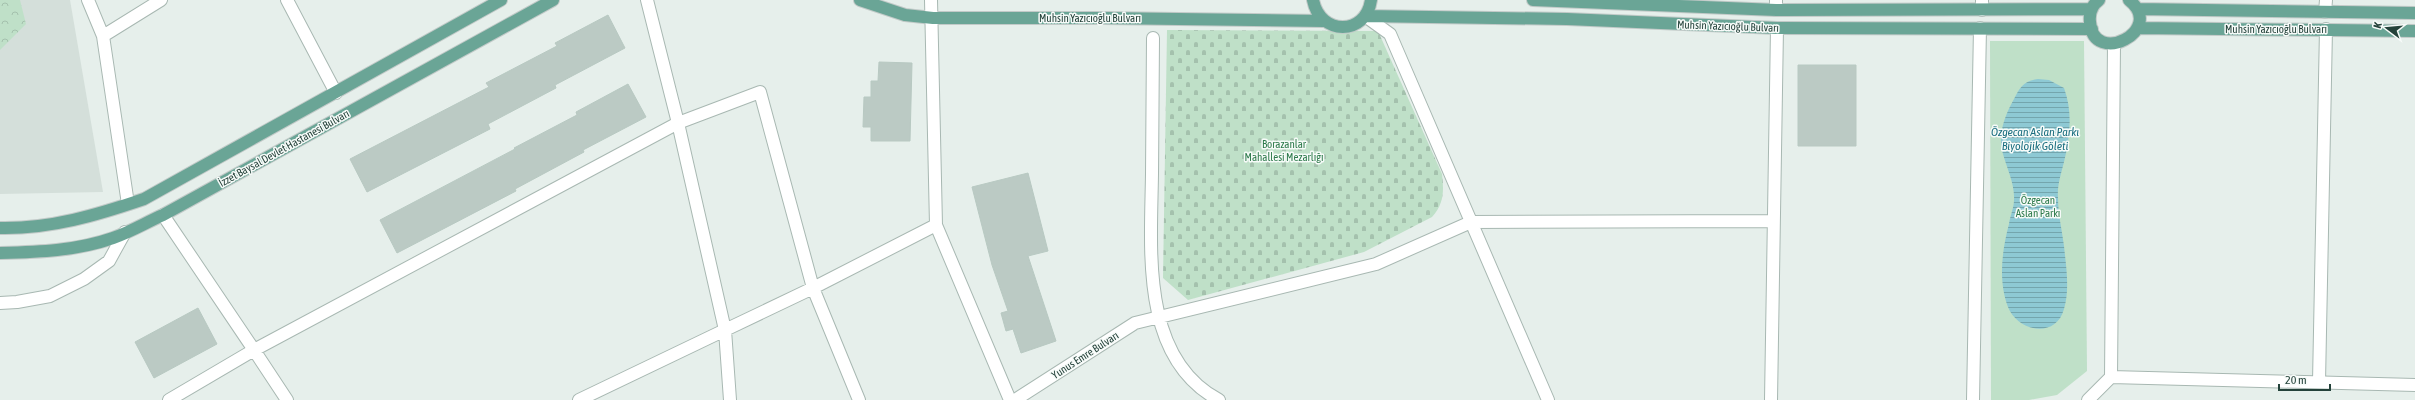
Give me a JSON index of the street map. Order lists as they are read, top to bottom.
{
  "streets": {
    "main road": ["Muhsin Yazıcıoğlu Bulvarı", "İzzet Baysal Devlet Hastanesi Bulvarı"],
    "street": ["Yunus Emre Bulvarı"]
  },
  "water": ["Özgecan Aslan Parkı Biyolojik Göleti"],
  "parks": ["Borazanlar Mahallesi Mezarlığı", "Özgecan Aslan Parkı"],
  "scale_bar": "20 m",
  "north": "left"
}
